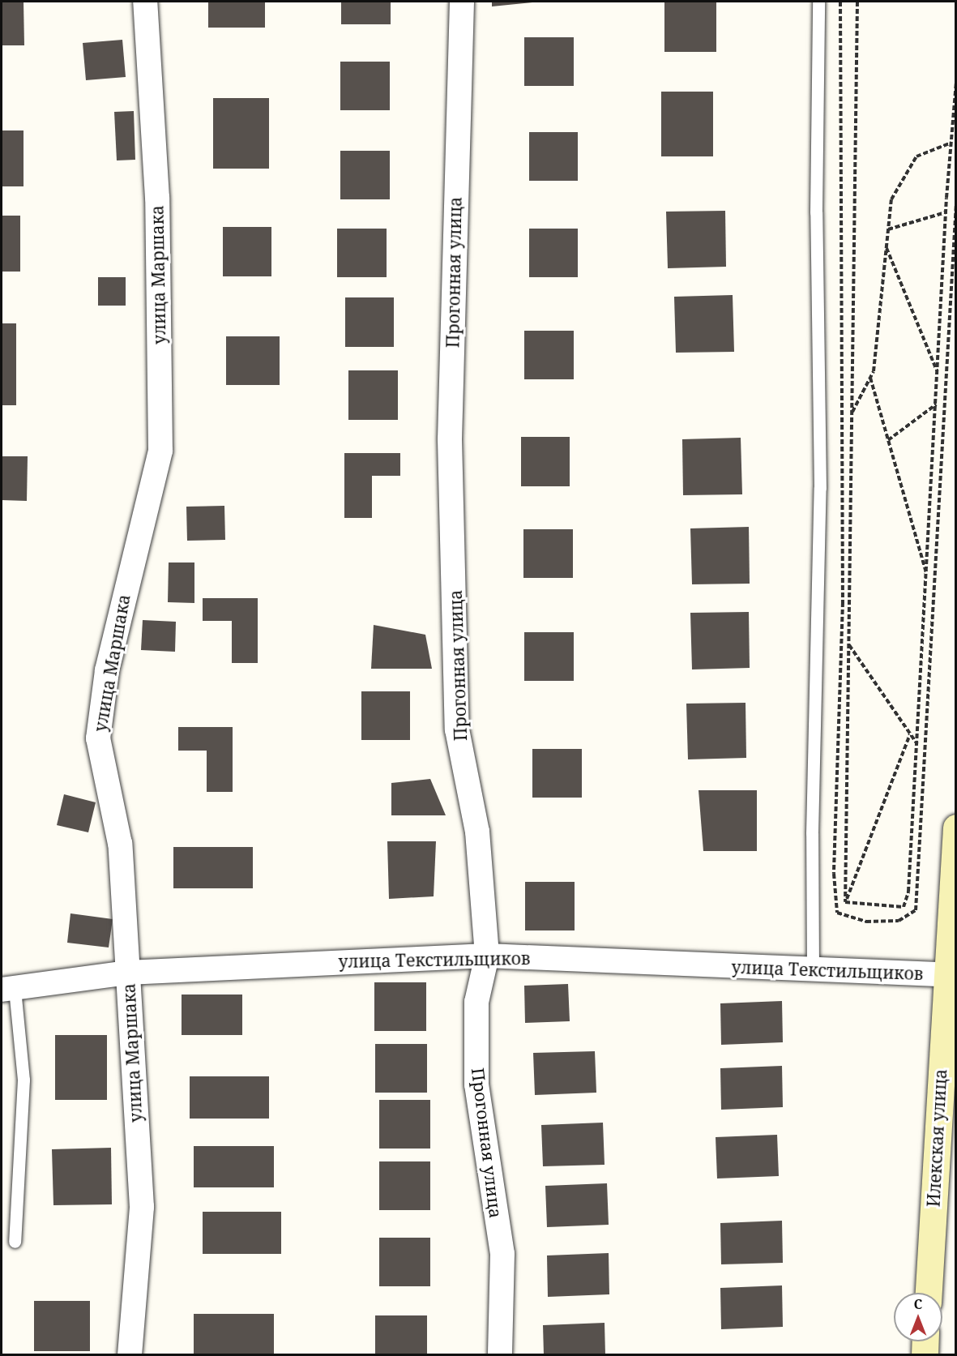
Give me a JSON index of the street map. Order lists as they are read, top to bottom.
{
  "streets": {
    "street": [
      "Прогонная улица",
      "улица Маршака",
      "улица Текстильщиков",
      "Илекская улица"
    ]
  },
  "crossings": [
    ["Прогонная улица", "улица Текстильщиков"],
    ["улица Маршака", "улица Текстильщиков"],
    ["улица Текстильщиков", "Илекская улица"]
  ],
  "north": "top"
}
